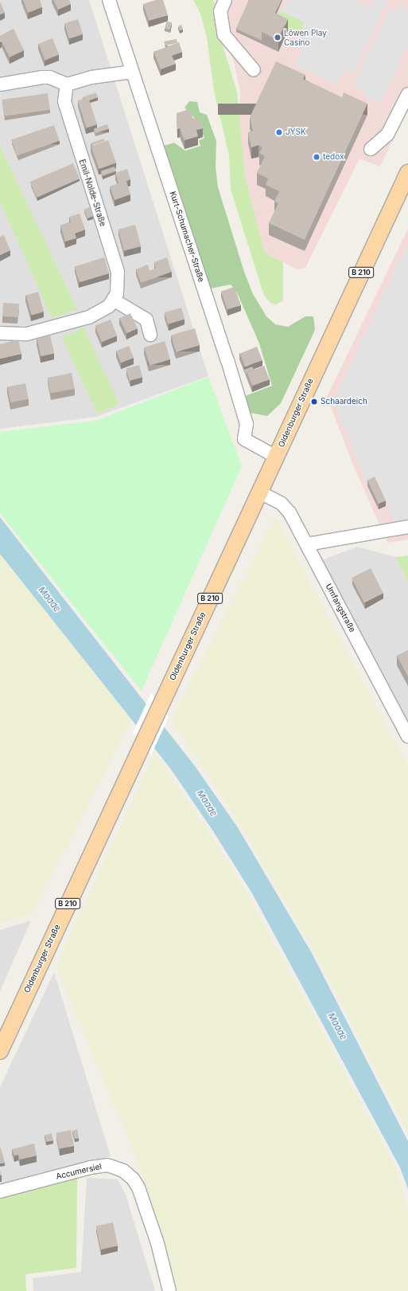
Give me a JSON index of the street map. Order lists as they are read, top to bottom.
{
  "streets": {
    "main road": ["B 210", "Oldenburger Straße"],
    "street": [
      "Emil-Nolde-Straße",
      "Kurt-Schumacher-Straße",
      "Umfangstraße",
      "Accumersiel"
    ]
  },
  "crossings": [
    ["Kurt-Schumacher-Straße", "Oldenburger Straße"],
    ["Oldenburger Straße", "Umfangstraße"]
  ],
  "water": ["Maade"],
  "places": [
    "Löwen Play Casino",
    "JYSK",
    "tedox",
    "Schaardeich"
  ]
}
